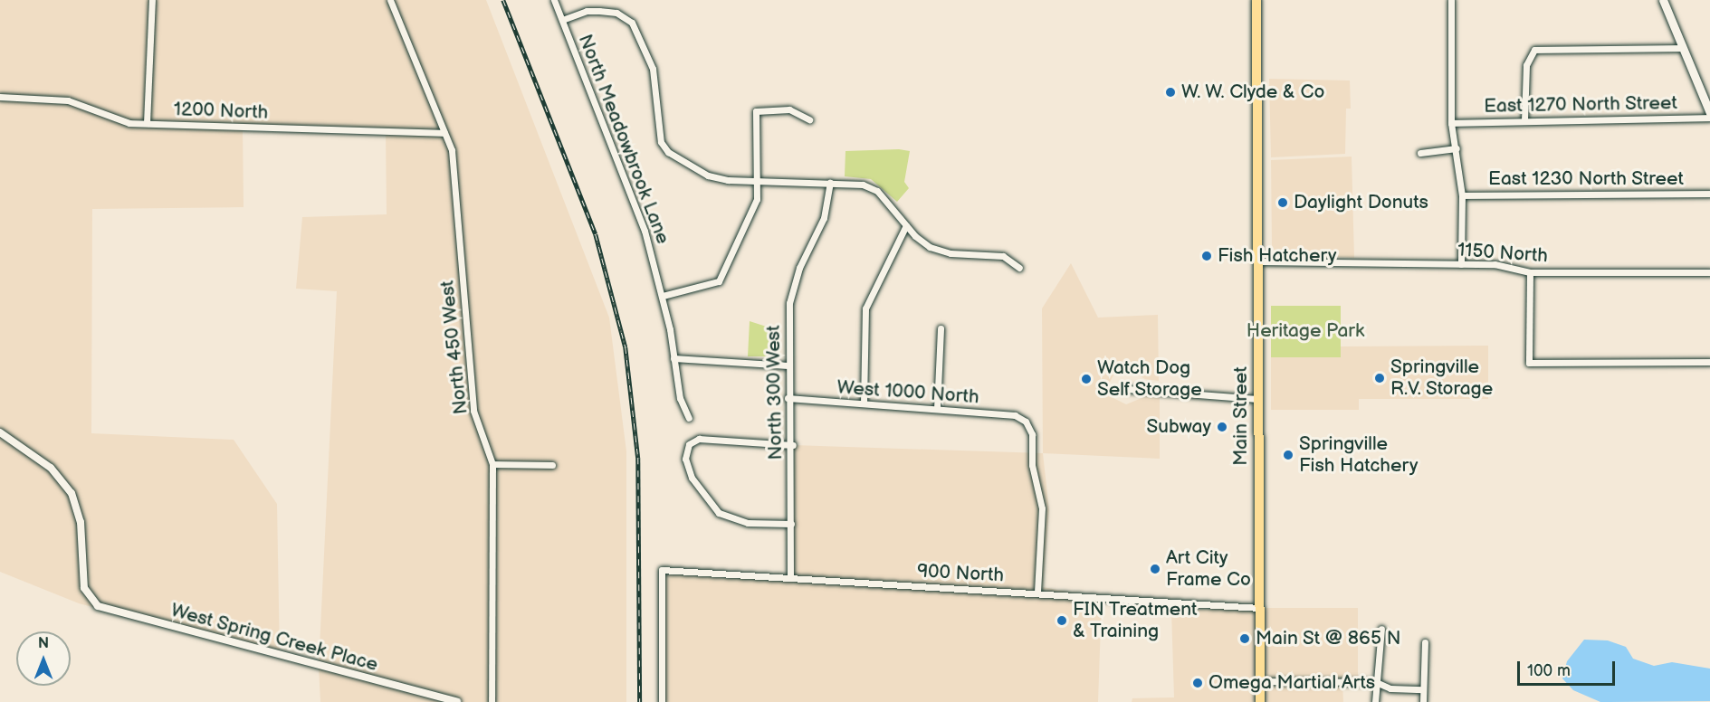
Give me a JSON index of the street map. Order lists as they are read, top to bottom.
{
  "streets": {
    "main road": ["Main Street"],
    "street": [
      "East 1270 North Street",
      "1200 North",
      "North Meadowbrook Lane",
      "East 1230 North Street",
      "1150 North",
      "North 450 West",
      "North 300 West",
      "West 1000 North",
      "900 North",
      "West Spring Creek Place"
    ]
  },
  "crossings": [
    ["1200 North", "North 450 West"],
    ["1150 North", "Main Street"],
    ["North 300 West", "West 1000 North"],
    ["North 300 West", "900 North"],
    ["West 1000 North", "900 North"],
    ["Main Street", "900 North"]
  ],
  "parks": ["Heritage Park"],
  "places": [
    "W. W. Clyde & Co",
    "Daylight Donuts",
    "Fish Hatchery",
    "Springville R.V. Storage",
    "Watch Dog Self Storage",
    "Subway",
    "Springville Fish Hatchery",
    "Art City Frame Co",
    "FIN Treatment & Training",
    "Main St @ 865 N",
    "Omega Martial Arts"
  ],
  "scale_bar": "100 m",
  "north": "top"
}
